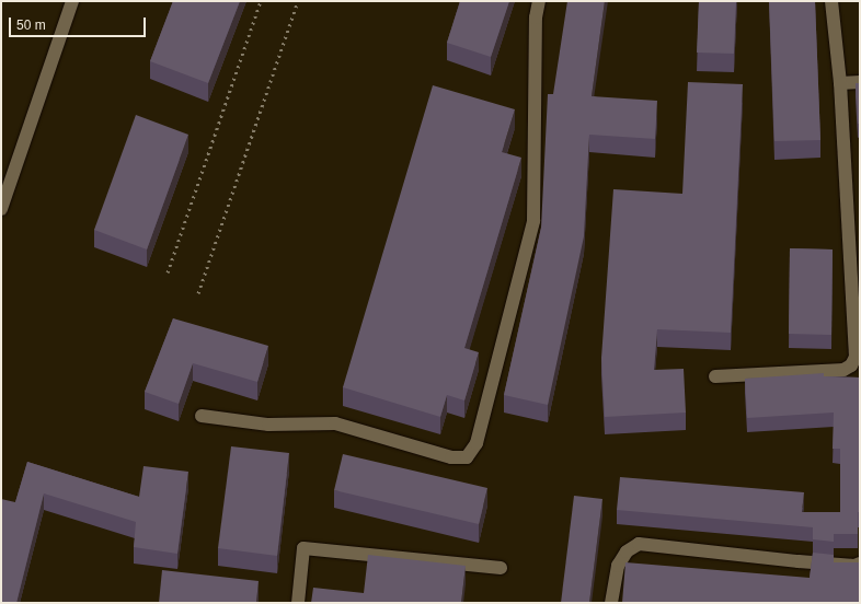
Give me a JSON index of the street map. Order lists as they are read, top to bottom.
{
  "scale_bar": "50 m"
}
